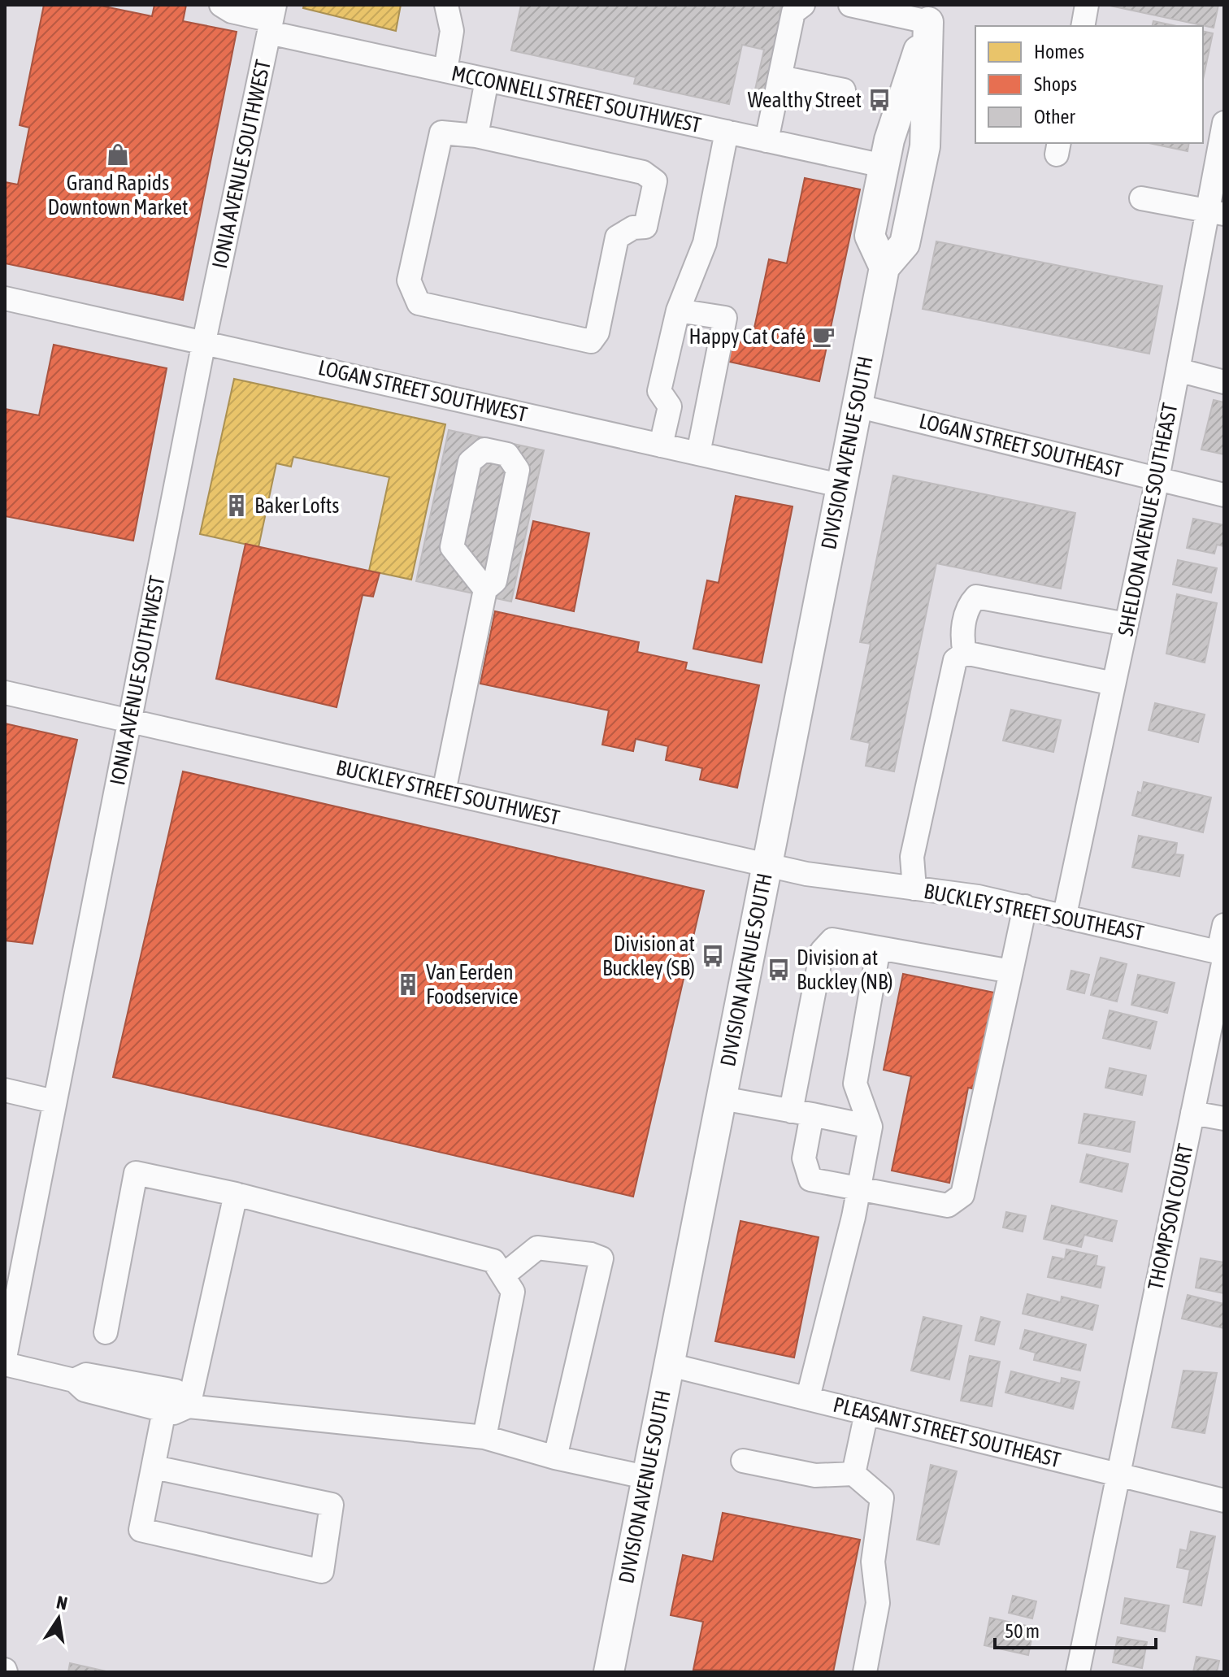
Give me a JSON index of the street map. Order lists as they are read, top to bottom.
{
  "streets": {
    "main road": ["DIVISION AVENUE SOUTH"],
    "street": [
      "MCCONNELL STREET SOUTHWEST",
      "IONIA AVENUE SOUTHWEST",
      "LOGAN STREET SOUTHWEST",
      "LOGAN STREET SOUTHEAST",
      "SHELDON AVENUE SOUTHEAST",
      "BUCKLEY STREET SOUTHWEST",
      "BUCKLEY STREET SOUTHEAST",
      "THOMPSON COURT",
      "PLEASANT STREET SOUTHEAST"
    ]
  },
  "crossings": [
    ["MCCONNELL STREET SOUTHWEST", "IONIA AVENUE SOUTHWEST"],
    ["IONIA AVENUE SOUTHWEST", "LOGAN STREET SOUTHWEST"],
    ["IONIA AVENUE SOUTHWEST", "BUCKLEY STREET SOUTHWEST"],
    ["LOGAN STREET SOUTHWEST", "DIVISION AVENUE SOUTH"],
    ["LOGAN STREET SOUTHEAST", "DIVISION AVENUE SOUTH"],
    ["LOGAN STREET SOUTHEAST", "SHELDON AVENUE SOUTHEAST"],
    ["DIVISION AVENUE SOUTH", "BUCKLEY STREET SOUTHWEST"],
    ["DIVISION AVENUE SOUTH", "BUCKLEY STREET SOUTHEAST"],
    ["DIVISION AVENUE SOUTH", "PLEASANT STREET SOUTHEAST"],
    ["SHELDON AVENUE SOUTHEAST", "BUCKLEY STREET SOUTHEAST"],
    ["BUCKLEY STREET SOUTHWEST", "BUCKLEY STREET SOUTHEAST"],
    ["BUCKLEY STREET SOUTHEAST", "THOMPSON COURT"],
    ["THOMPSON COURT", "PLEASANT STREET SOUTHEAST"]
  ],
  "places": {
    "bus stop": ["Wealthy Street", "Division at Buckley (SB)", "Division at Buckley (NB)"],
    "shop": ["Grand Rapids Downtown Market"],
    "cafe": ["Happy Cat Café"],
    "building": ["Baker Lofts", "Van Eerden Foodservice"]
  },
  "legend": ["Homes", "Shops", "Other"],
  "scale_bar": "50 m",
  "north": "top"
}
